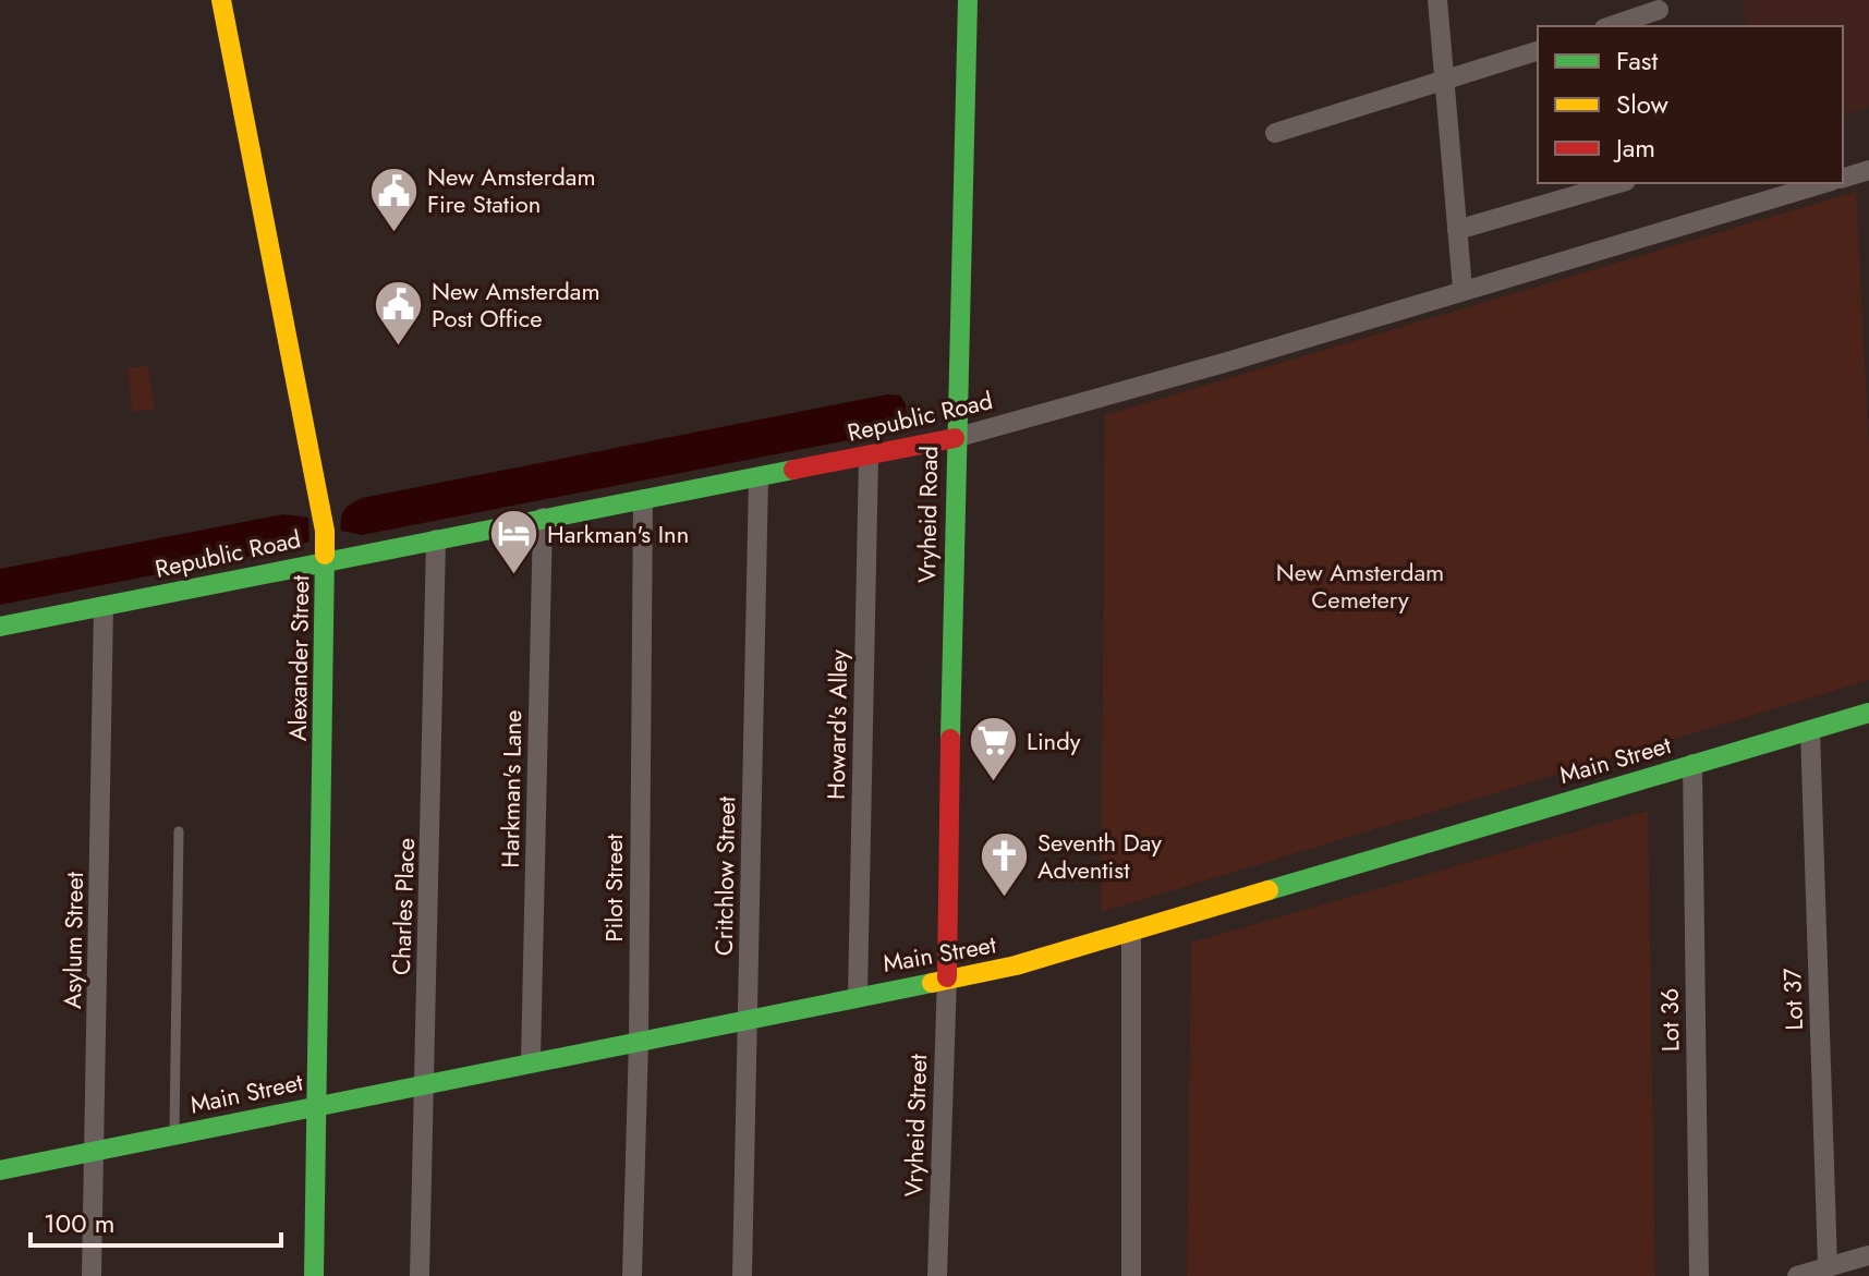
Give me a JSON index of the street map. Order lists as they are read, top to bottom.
{
  "streets": {
    "street": [
      "Republic Road",
      "Vryheid Road",
      "Alexander Street",
      "Howard's Alley",
      "Main Street",
      "Harkman's Lane",
      "Critchlow Street",
      "Pilot Street",
      "Charles Place",
      "Asylum Street",
      "Lot 37",
      "Lot 36",
      "Vryheid Street"
    ]
  },
  "crossings": [
    ["Republic Road", "Vryheid Road"],
    ["Republic Road", "Alexander Street"],
    ["Republic Road", "Howard's Alley"],
    ["Republic Road", "Harkman's Lane"],
    ["Republic Road", "Critchlow Street"],
    ["Republic Road", "Pilot Street"],
    ["Republic Road", "Charles Place"],
    ["Republic Road", "Asylum Street"],
    ["Vryheid Road", "Main Street"],
    ["Vryheid Road", "Vryheid Street"],
    ["Alexander Street", "Main Street"],
    ["Howard's Alley", "Main Street"],
    ["Main Street", "Harkman's Lane"],
    ["Main Street", "Critchlow Street"],
    ["Main Street", "Pilot Street"],
    ["Main Street", "Charles Place"],
    ["Main Street", "Asylum Street"],
    ["Main Street", "Lot 37"],
    ["Main Street", "Lot 36"],
    ["Main Street", "Vryheid Street"]
  ],
  "parks": ["New Amsterdam Cemetery"],
  "places": {
    "public building": ["New Amsterdam Fire Station", "New Amsterdam Post Office"],
    "hotel": ["Harkman's Inn"],
    "supermarket": ["Lindy"],
    "church": ["Seventh Day Adventist"]
  },
  "legend": ["Fast", "Slow", "Jam"],
  "scale_bar": "100 m"
}
